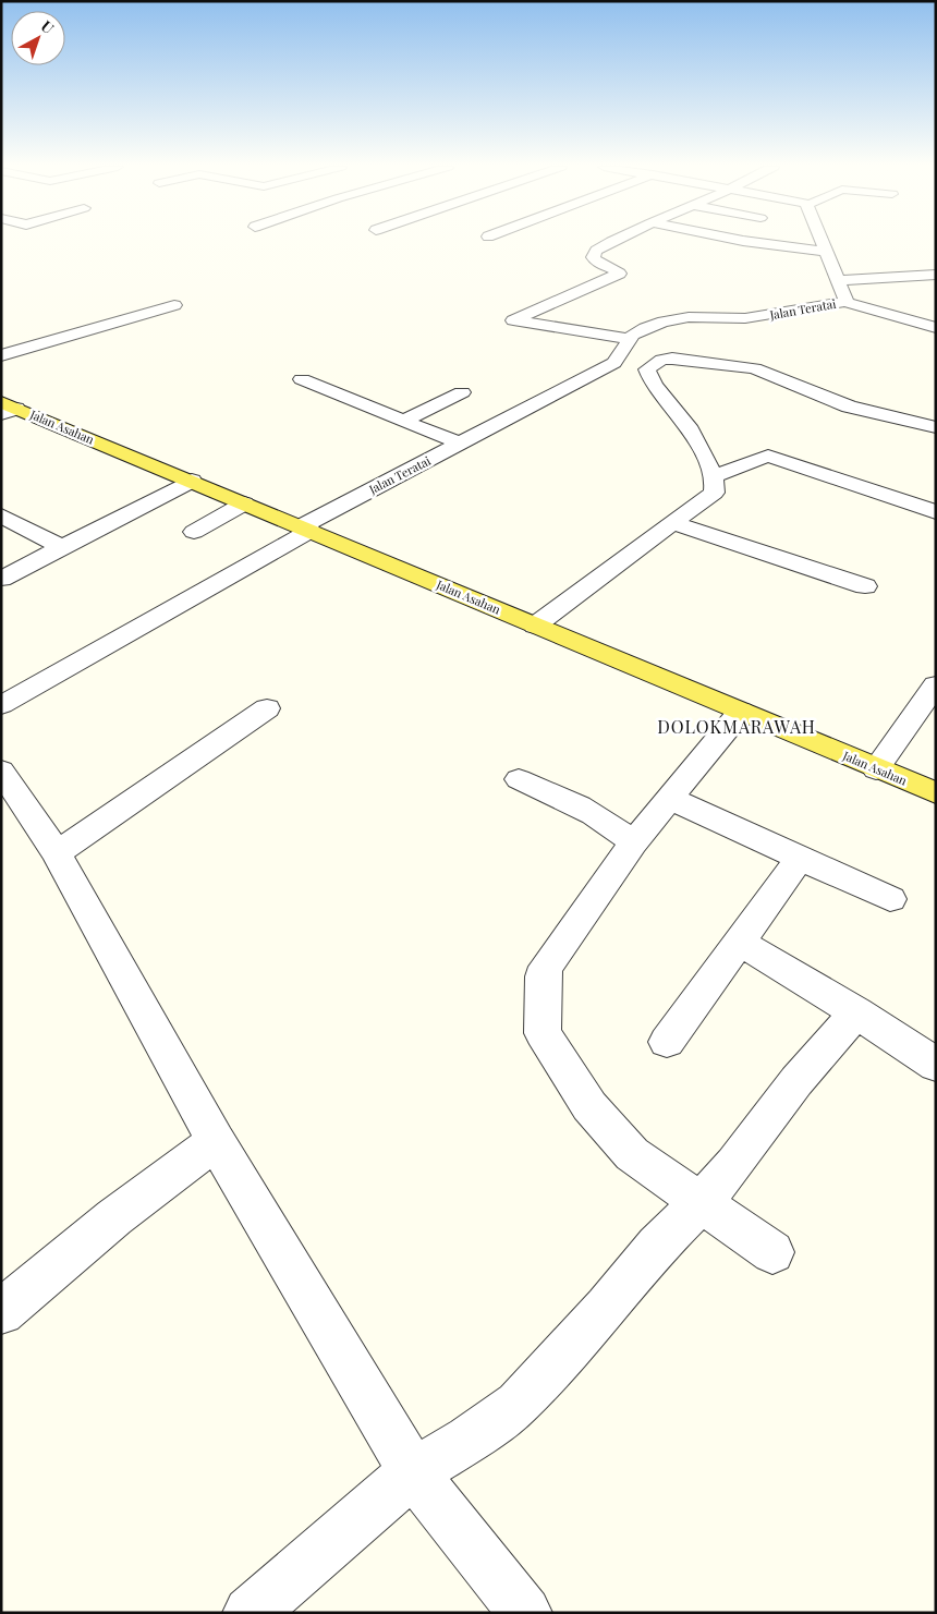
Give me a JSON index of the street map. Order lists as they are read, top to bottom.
{
  "streets": {
    "main road": ["Jalan Asahan"],
    "street": ["Jalan Teratai"]
  },
  "crossings": [
    ["Jalan Teratai", "Jalan Asahan"]
  ],
  "districts": ["DOLOKMARAWAH"],
  "north": "top right"
}
